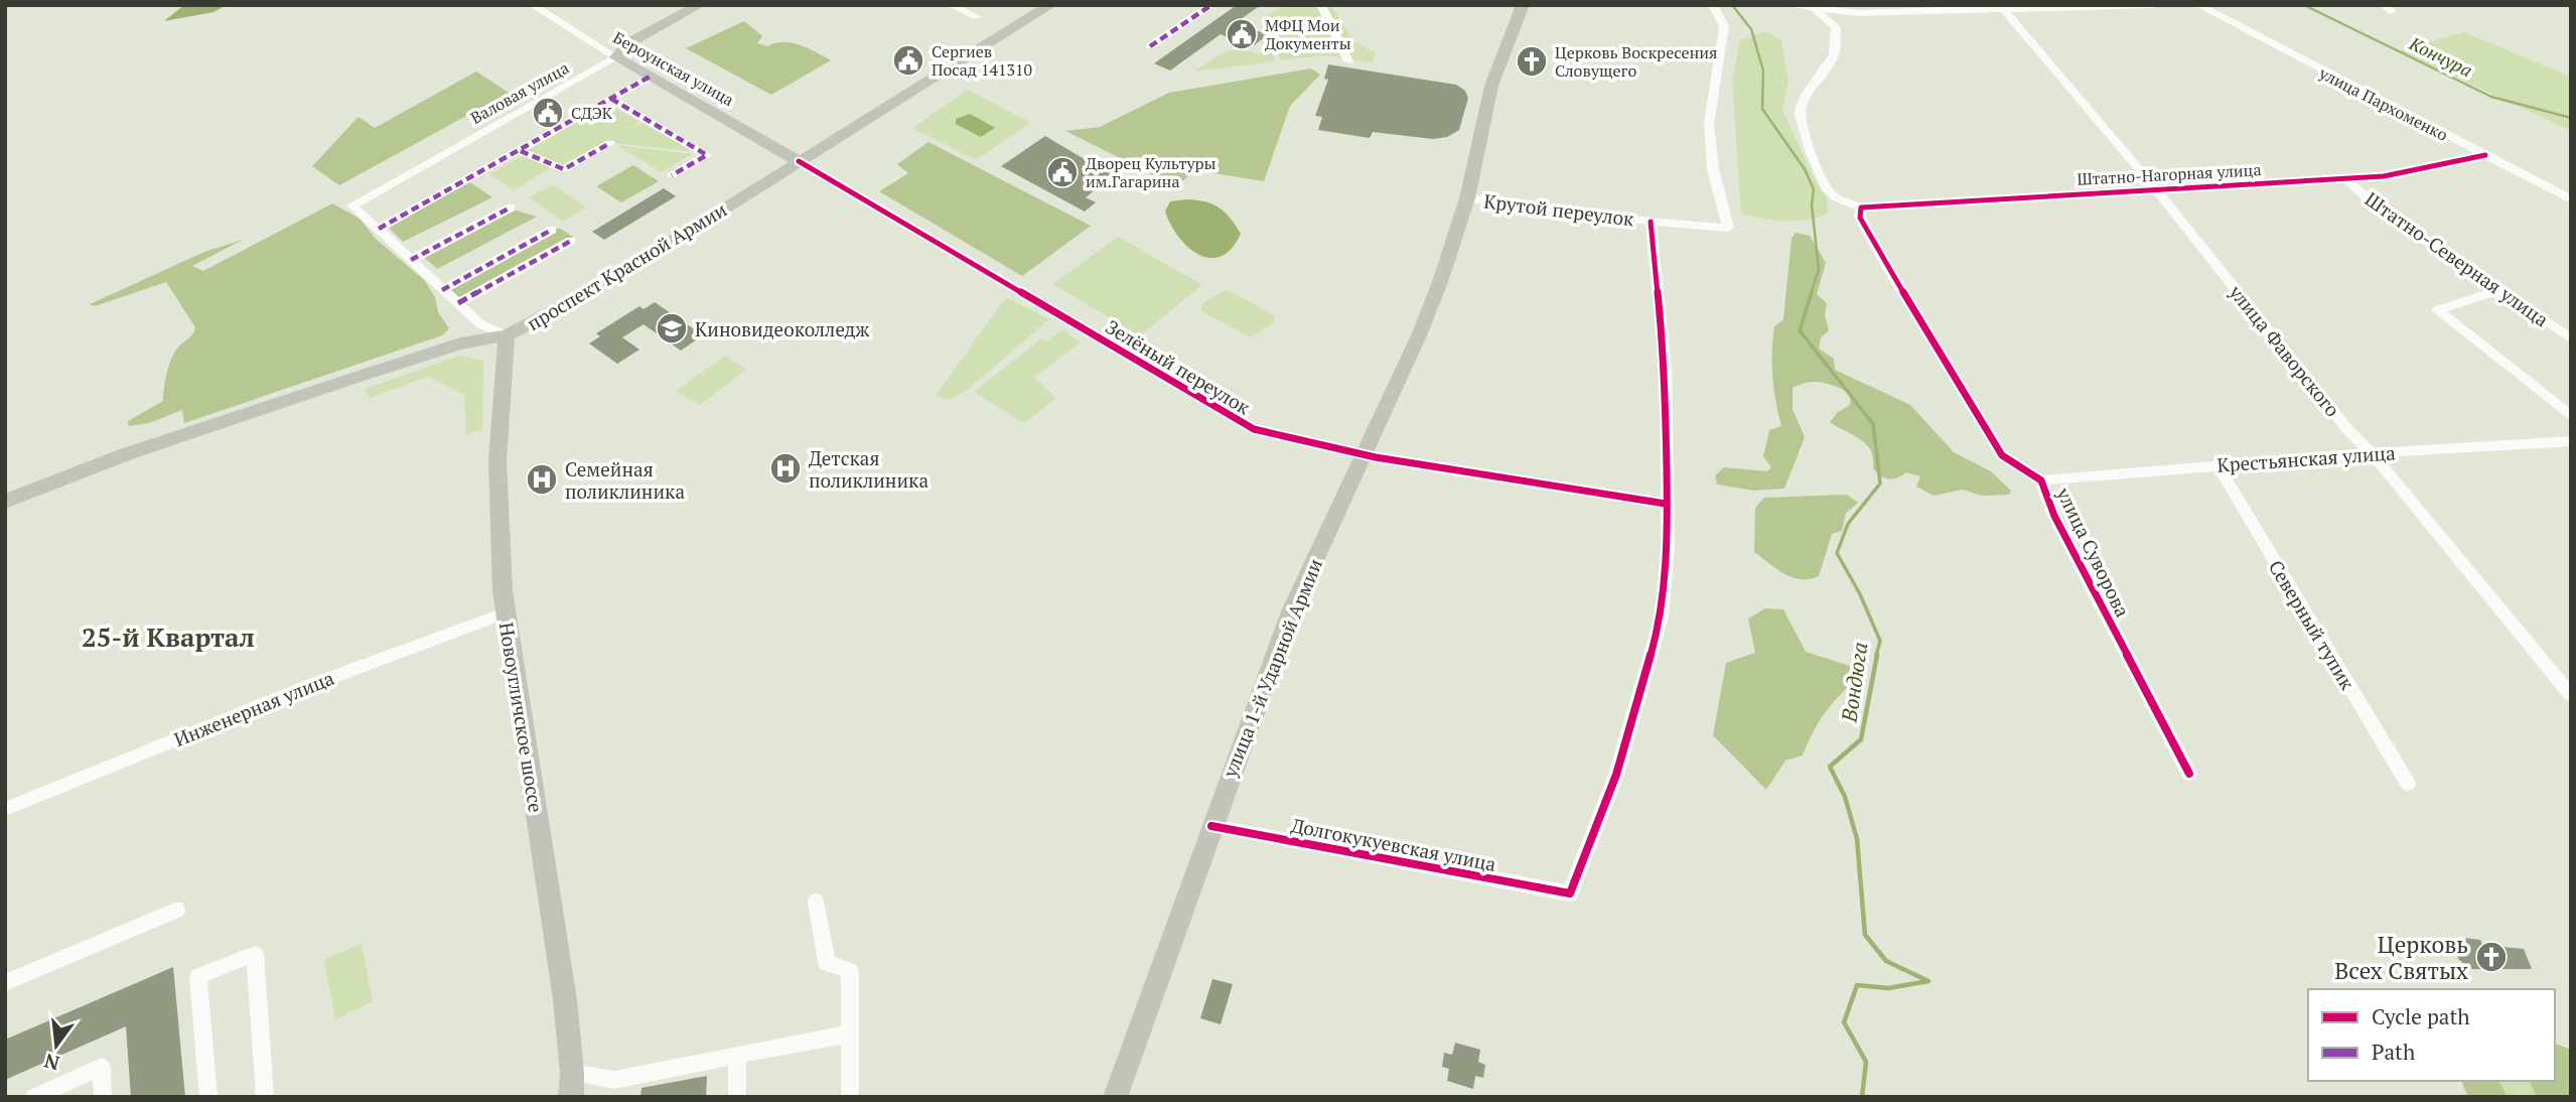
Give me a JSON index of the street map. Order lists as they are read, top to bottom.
{
  "streets": {
    "main road": [
      "Бероунская улица",
      "Валовая улица",
      "проспект Красной Армии",
      "улица 1-й Ударной Армии",
      "Новоугличское шоссе"
    ],
    "street": [
      "улица Пархоменко",
      "Штатно-Нагорная улица",
      "Крутой переулок",
      "Штатно-Северная улица",
      "улица Фаворского",
      "Зелёный переулок",
      "Крестьянская улица",
      "улица Суворова",
      "Северный тупик",
      "Инженерная улица",
      "Долгокукуевская улица"
    ]
  },
  "crossings": [
    ["Бероунская улица", "Валовая улица"],
    ["Бероунская улица", "проспект Красной Армии"],
    ["Бероунская улица", "Зелёный переулок"],
    ["улица Пархоменко", "Штатно-Нагорная улица"],
    ["Штатно-Нагорная улица", "Штатно-Северная улица"],
    ["Штатно-Нагорная улица", "улица Фаворского"],
    ["Штатно-Нагорная улица", "улица Суворова"],
    ["Крутой переулок", "улица 1-й Ударной Армии"],
    ["проспект Красной Армии", "Зелёный переулок"],
    ["проспект Красной Армии", "Новоугличское шоссе"],
    ["улица Фаворского", "Крестьянская улица"],
    ["Зелёный переулок", "улица 1-й Ударной Армии"],
    ["Зелёный переулок", "Долгокукуевская улица"],
    ["Крестьянская улица", "улица Суворова"],
    ["Крестьянская улица", "Северный тупик"],
    ["улица 1-й Ударной Армии", "Долгокукуевская улица"],
    ["Инженерная улица", "Новоугличское шоссе"]
  ],
  "districts": ["25-й Квартал"],
  "water": ["Кончура", "Вондюга"],
  "places": {
    "public building": [
      "МФЦ Мои Документы",
      "Сергиев Посад 141310",
      "СДЭК",
      "Дворец Культуры им.Гагарина"
    ],
    "church": ["Церковь Воскресения Словущего", "Церковь Всех Святых"],
    "school or university": ["Киновидеоколледж"],
    "hospital": ["Детская поликлиника", "Семейная поликлиника"]
  },
  "legend": ["Cycle path", "Path"],
  "north": "bottom"
}
